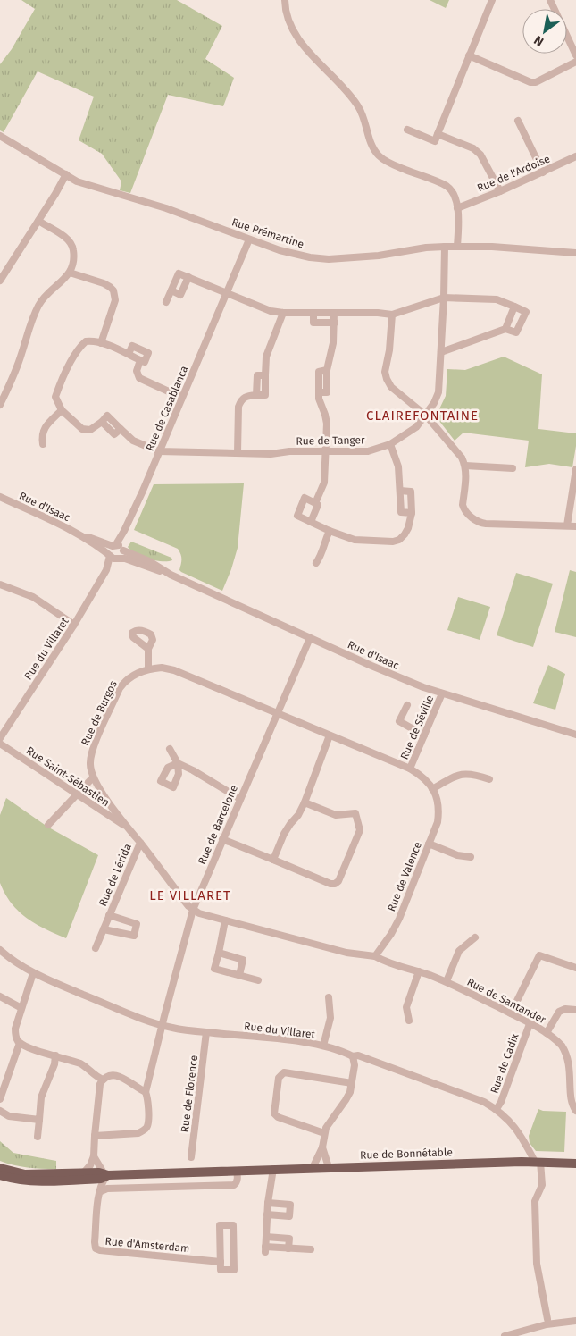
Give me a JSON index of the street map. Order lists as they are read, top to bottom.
{
  "streets": {
    "main road": ["Rue de Bonnétable"],
    "street": [
      "Rue de l'Ardoise",
      "Rue Prémartine",
      "Rue de Casablanca",
      "Rue de Tanger",
      "Rue d'Isaac",
      "Rue du Villaret",
      "Rue de Burgos",
      "Rue de Séville",
      "Rue Saint-Sébastien",
      "Rue de Barcelone",
      "Rue de Lérida",
      "Rue de Valence",
      "Rue de Santander",
      "Rue de Cadix",
      "Rue de Florence",
      "Rue d'Amsterdam"
    ]
  },
  "crossings": [
    ["Rue Prémartine", "Rue de Casablanca"],
    ["Rue Prémartine", "Rue de Tanger"],
    ["Rue de Casablanca", "Rue de Tanger"],
    ["Rue de Casablanca", "Rue d'Isaac"],
    ["Rue de Casablanca", "Rue du Villaret"],
    ["Rue d'Isaac", "Rue du Villaret"],
    ["Rue d'Isaac", "Rue de Séville"],
    ["Rue d'Isaac", "Rue de Barcelone"],
    ["Rue du Villaret", "Rue de Barcelone"],
    ["Rue du Villaret", "Rue de Cadix"],
    ["Rue du Villaret", "Rue de Florence"],
    ["Rue du Villaret", "Rue de Bonnétable"],
    ["Rue de Burgos", "Rue Saint-Sébastien"],
    ["Rue de Burgos", "Rue de Barcelone"],
    ["Rue de Burgos", "Rue de Lérida"],
    ["Rue de Burgos", "Rue de Valence"],
    ["Rue de Séville", "Rue de Valence"],
    ["Rue de Barcelone", "Rue de Valence"],
    ["Rue de Valence", "Rue de Santander"],
    ["Rue de Santander", "Rue de Cadix"],
    ["Rue de Bonnétable", "Rue d'Amsterdam"]
  ],
  "districts": ["CLAIREFONTAINE", "LE VILLARET"],
  "north": "bottom left"
}
